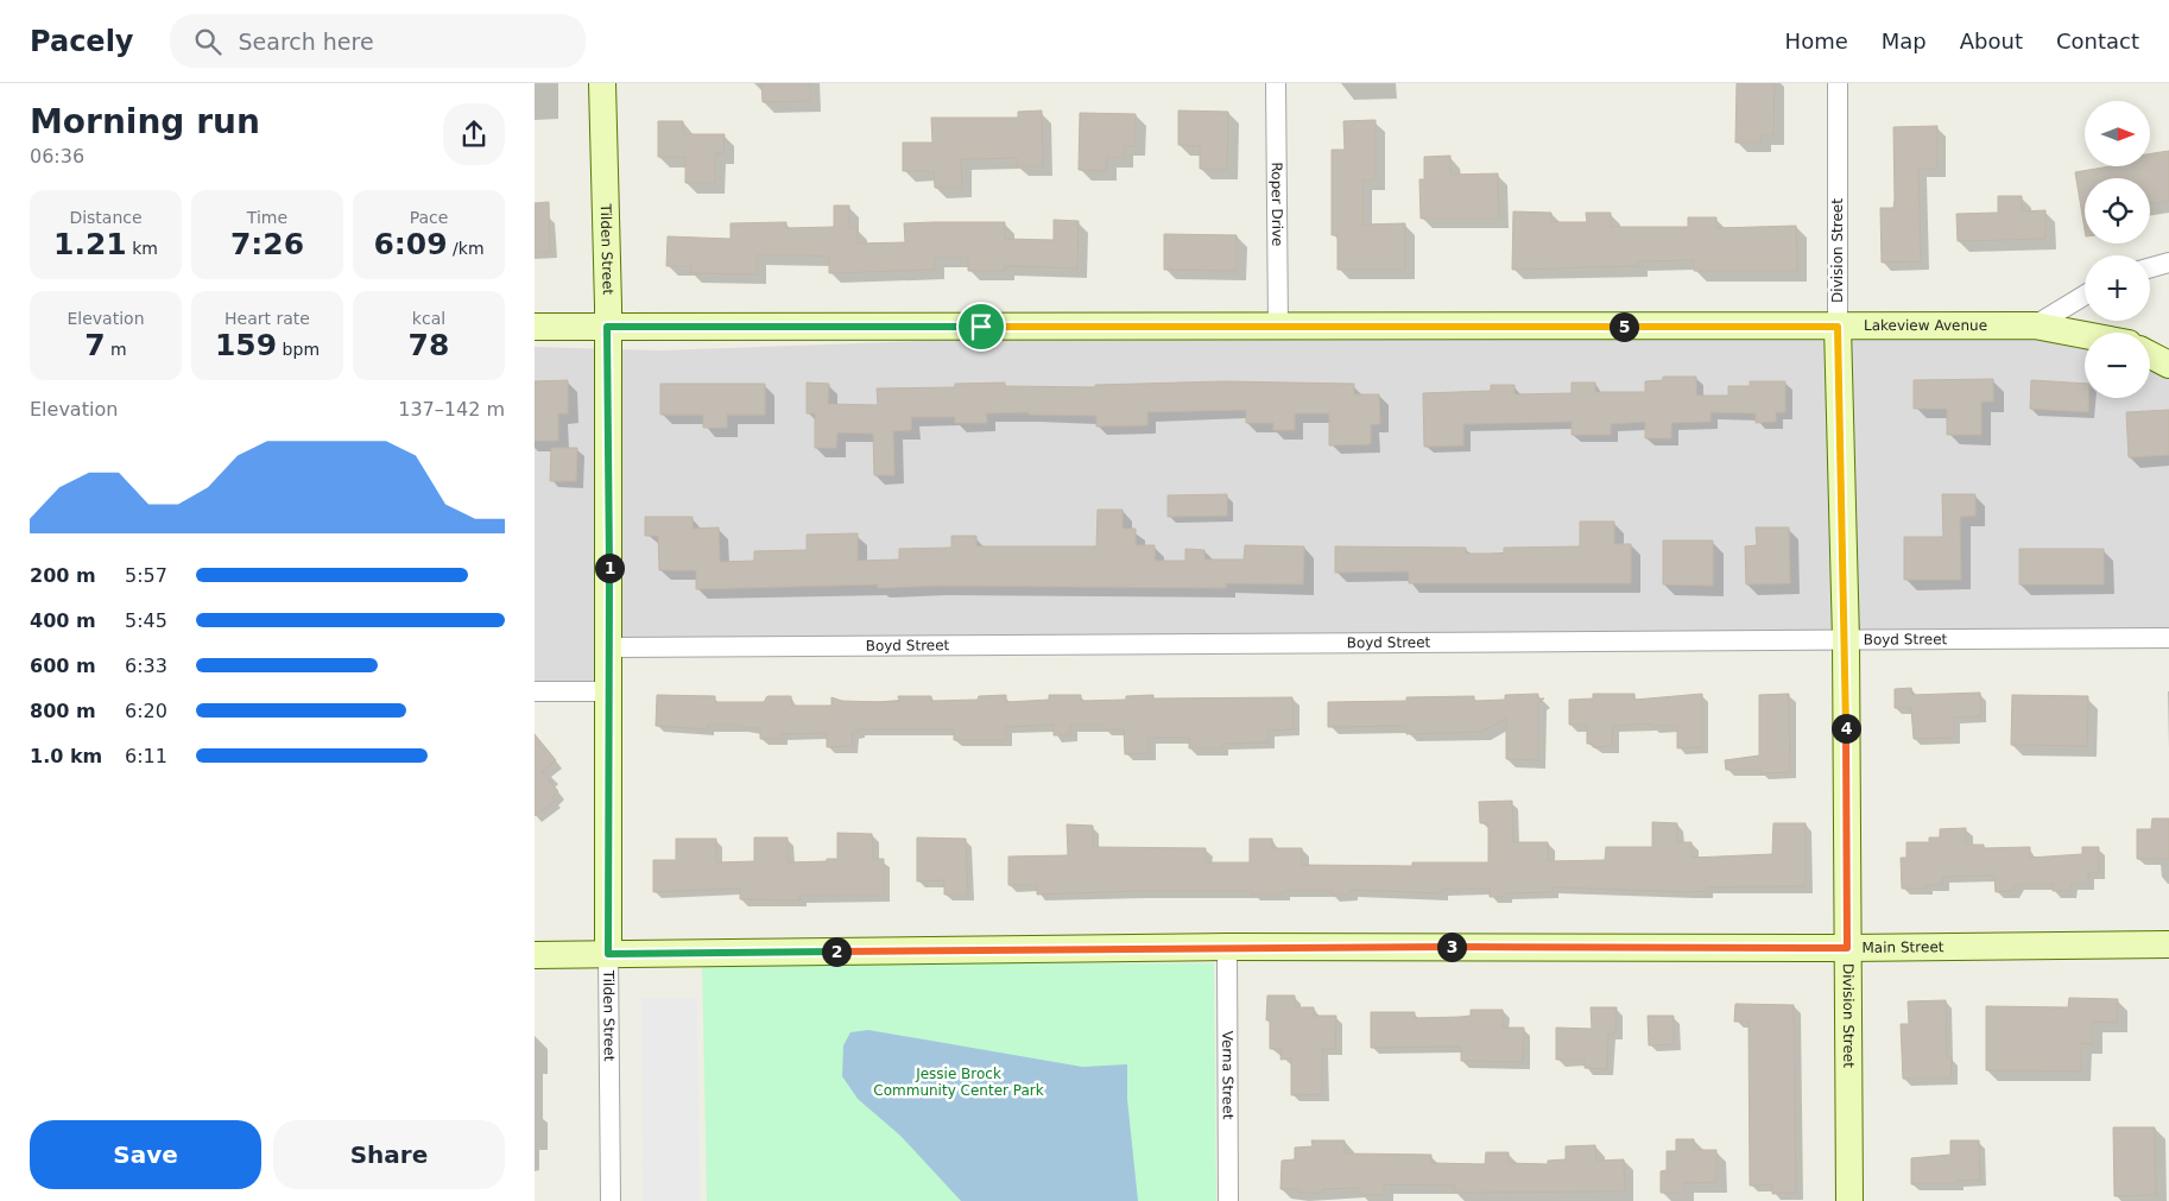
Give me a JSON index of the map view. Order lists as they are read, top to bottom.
{
  "streets": {
    "street": [
      "Roper Drive",
      "Tilden Street",
      "Division Street",
      "Lakeview Avenue",
      "Boyd Street",
      "Main Street",
      "Verna Street"
    ]
  },
  "crossings": [
    ["Roper Drive", "Lakeview Avenue"],
    ["Tilden Street", "Lakeview Avenue"],
    ["Tilden Street", "Boyd Street"],
    ["Tilden Street", "Main Street"],
    ["Division Street", "Lakeview Avenue"],
    ["Division Street", "Boyd Street"],
    ["Division Street", "Main Street"],
    ["Main Street", "Verna Street"]
  ],
  "parks": ["Jessie Brock Community Center Park"],
  "north": "right",
  "page": {
    "header": "Pacely",
    "search": "Search here",
    "nav": [
      "Home",
      "Map",
      "About",
      "Contact"
    ],
    "heading": ["Morning run", "06:36"],
    "map_buttons": ["+", "−"],
    "stats": [
      ["Distance", "1.21 km"],
      ["Time", "7:26"],
      ["Pace", "6:09 /km"],
      ["Elevation", "7 m"],
      ["Heart rate", "159 bpm"],
      ["kcal", "78"]
    ],
    "pins": [
      "5",
      "1",
      "4",
      "3",
      "2"
    ],
    "chart": ["Elevation", "137–142 m"],
    "list": [
      {
        "name": "200 m",
        "note": "5:57"
      },
      {
        "name": "400 m",
        "note": "5:45"
      },
      {
        "name": "600 m",
        "note": "6:33"
      },
      {
        "name": "800 m",
        "note": "6:20"
      },
      {
        "name": "1.0 km",
        "note": "6:11"
      }
    ],
    "buttons": ["Save", "Share"]
  }
}
